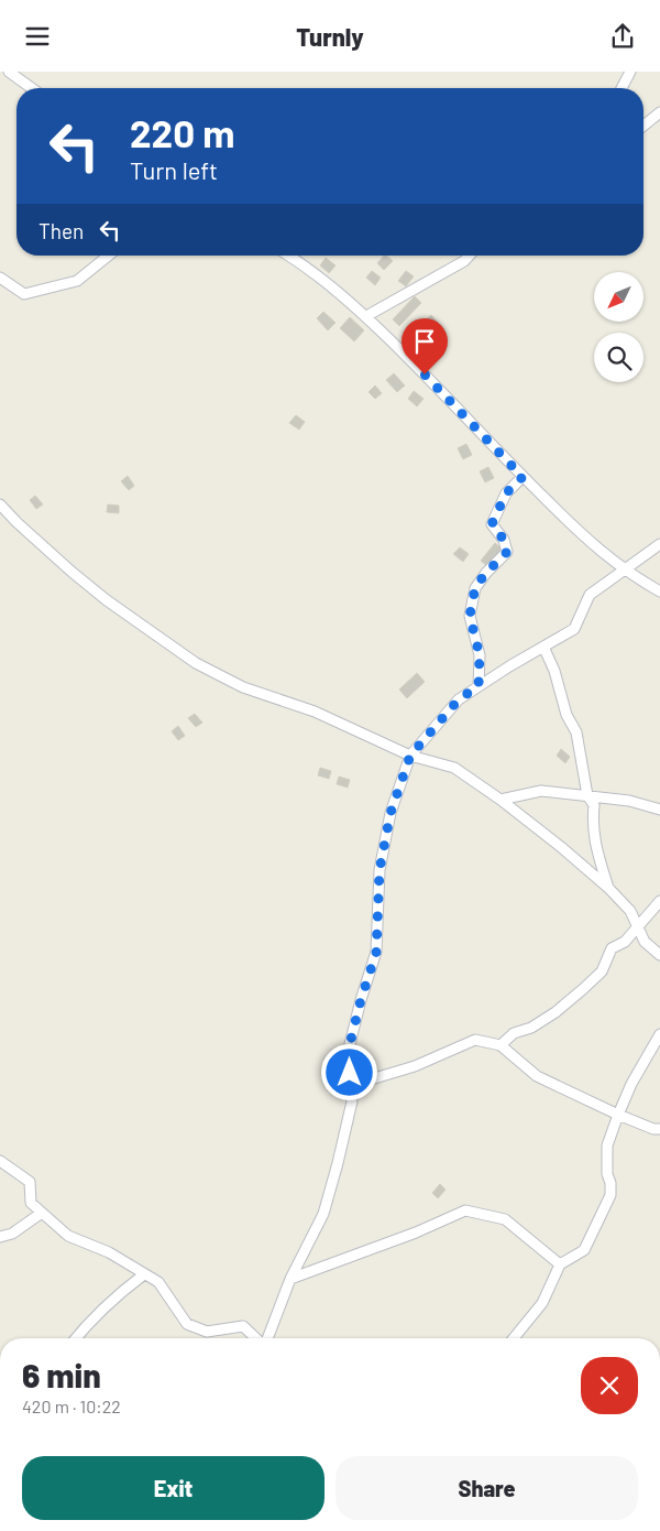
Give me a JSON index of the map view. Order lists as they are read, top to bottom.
{
  "north": "bottom left",
  "page": {
    "header": "Turnly",
    "turn": ["220 m", "Turn left"],
    "then": "Then",
    "heading": ["6 min", "420 m · 10:22"],
    "buttons": ["Exit", "Share"]
  }
}
